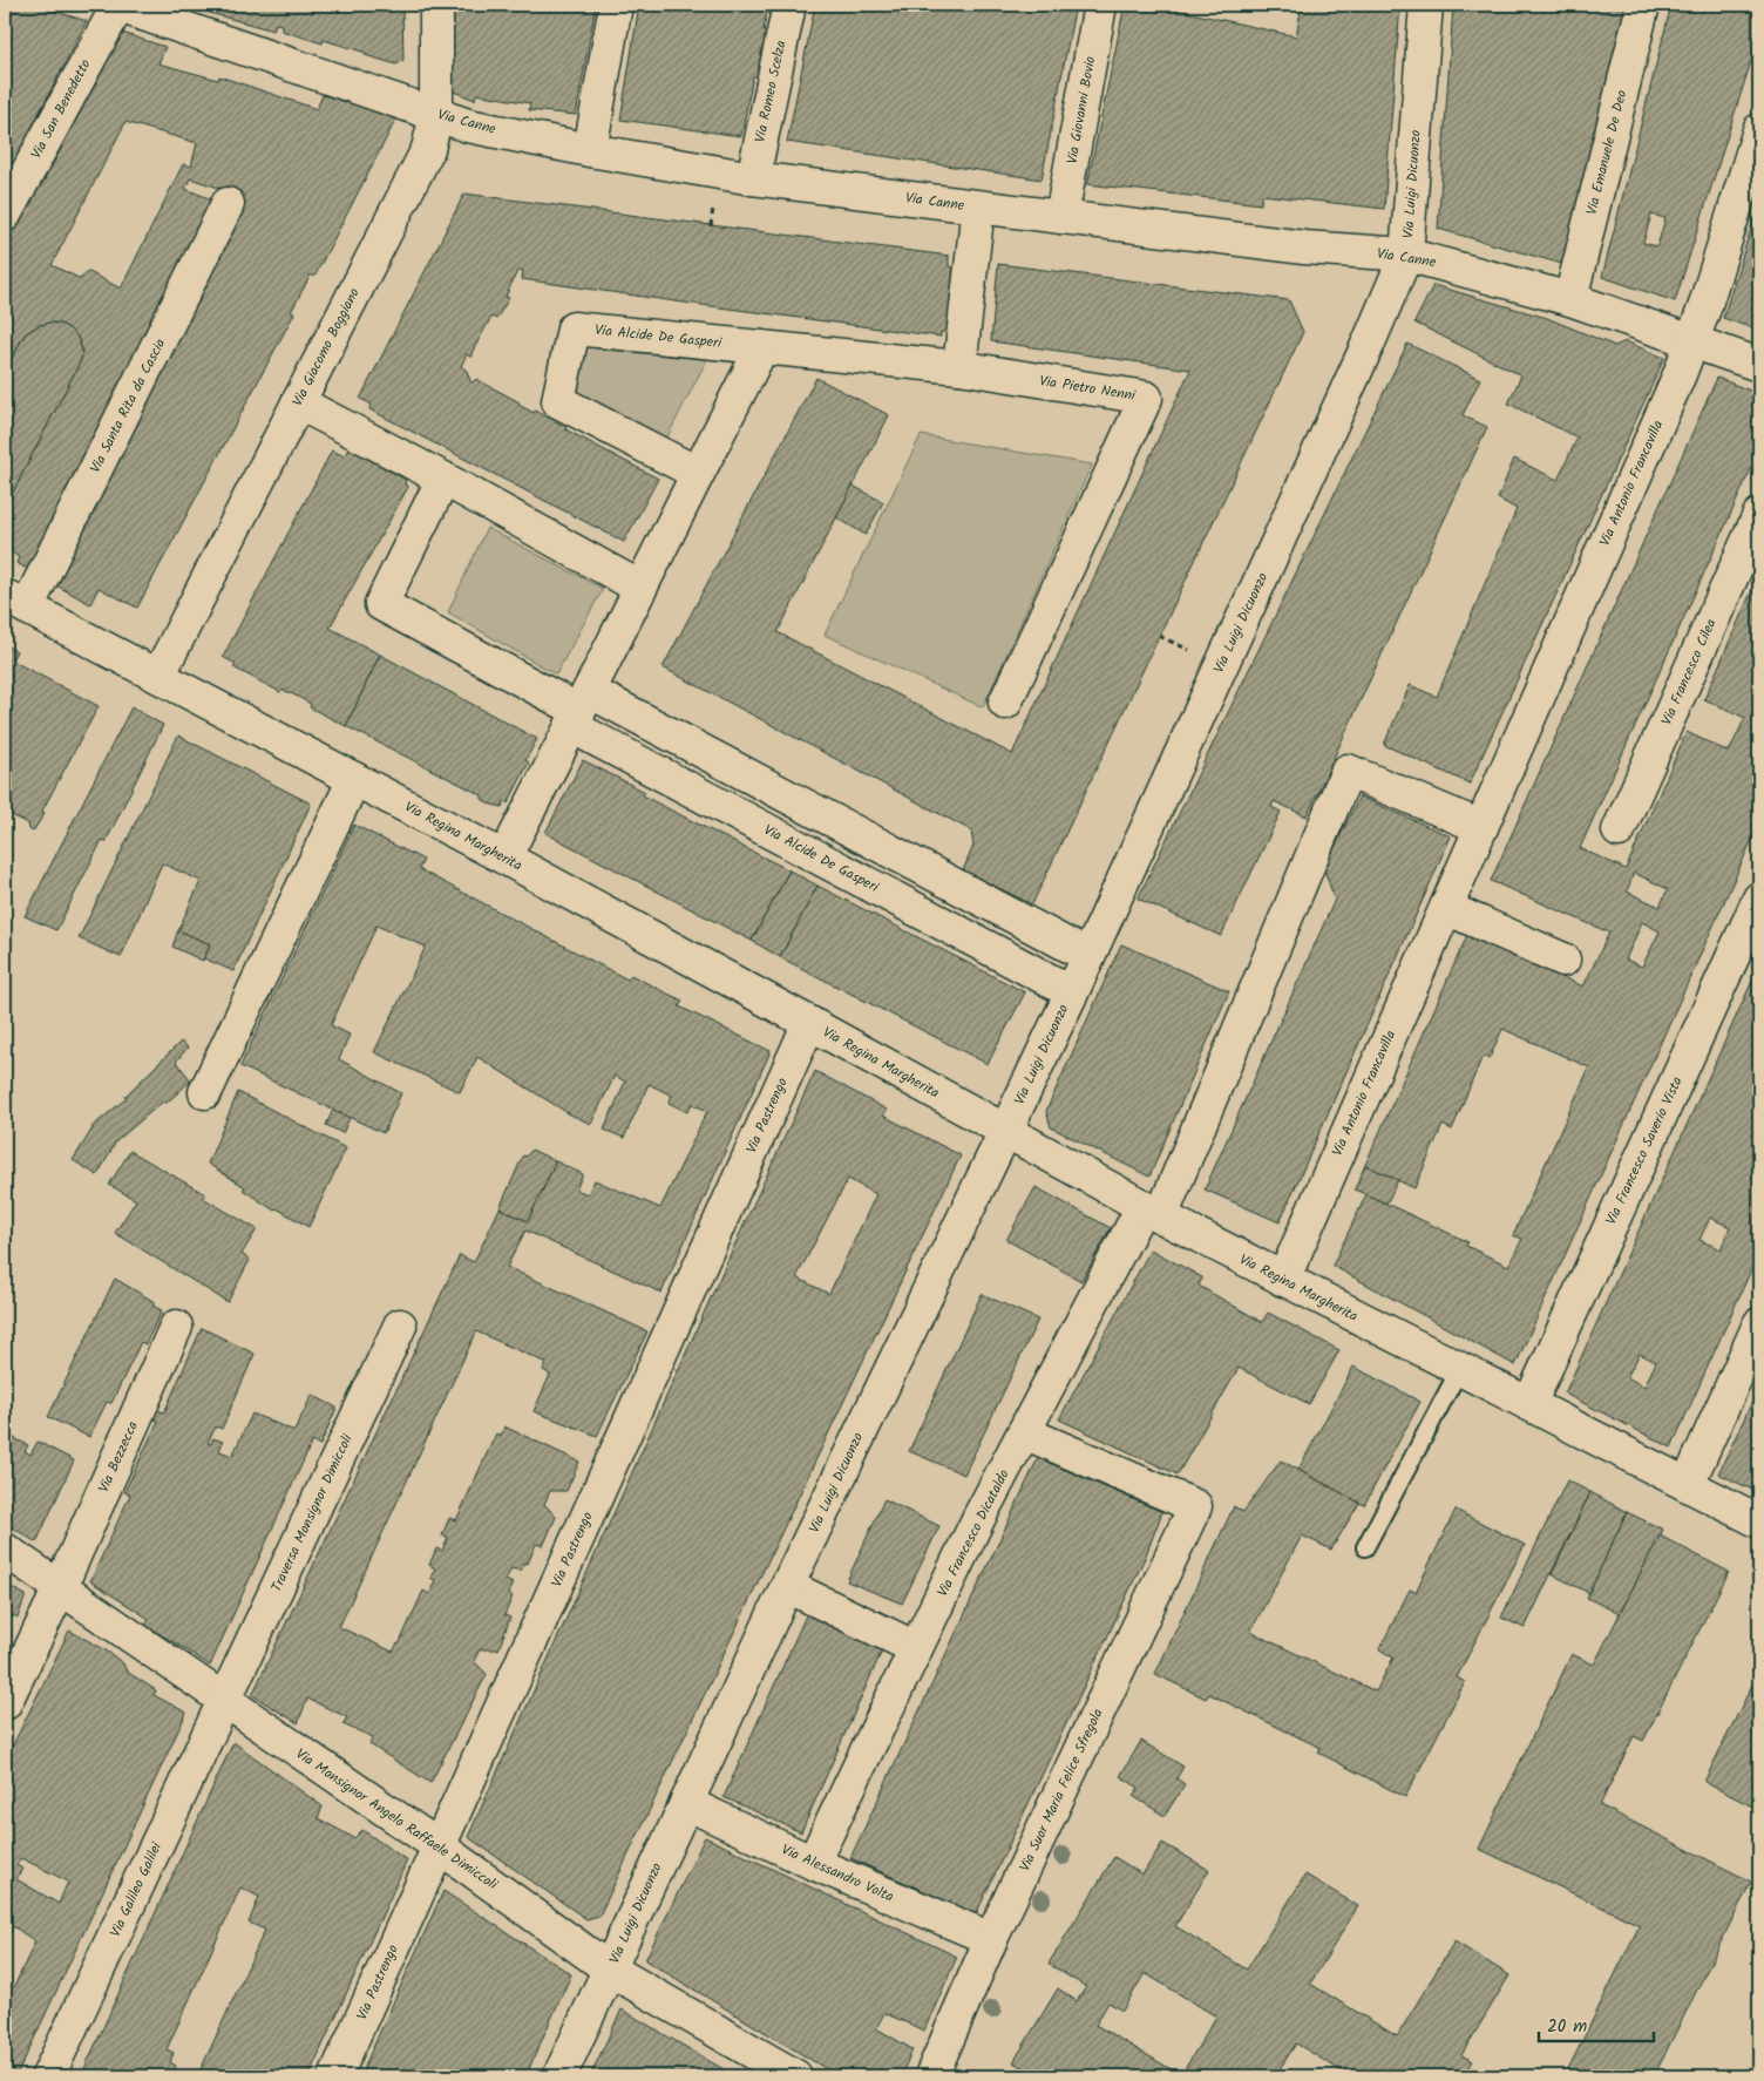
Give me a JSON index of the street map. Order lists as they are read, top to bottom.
{
  "streets": {
    "street": [
      "Via Romeo Scelza",
      "Via San Benedetto",
      "Via Giovanni Bovio",
      "Via Canne",
      "Via Emanuele De Deo",
      "Via Luigi Dicuonzo",
      "Via Alcide De Gasperi",
      "Via Giacomo Boggiano",
      "Via Pietro Nenni",
      "Via Santa Rita da Cascia",
      "Via Antonio Francavilla",
      "Via Francesco Cilea",
      "Via Regina Margherita",
      "Via Pastrengo",
      "Via Francesco Saverio Vista",
      "Via Bezzecca",
      "Traversa Monsignor Dimiccoli",
      "Via Francesco Dicataldo",
      "Via Suor Maria Felice Sfregola",
      "Via Monsignor Angelo Raffaele Dimiccoli",
      "Via Alessandro Volta",
      "Via Galileo Galilei"
    ]
  },
  "crossings": [
    ["Via Romeo Scelza", "Via Canne"],
    ["Via San Benedetto", "Via Canne"],
    ["Via Giovanni Bovio", "Via Canne"],
    ["Via Canne", "Via Emanuele De Deo"],
    ["Via Canne", "Via Luigi Dicuonzo"],
    ["Via Canne", "Via Giacomo Boggiano"],
    ["Via Canne", "Via Antonio Francavilla"],
    ["Via Luigi Dicuonzo", "Via Alcide De Gasperi"],
    ["Via Luigi Dicuonzo", "Via Regina Margherita"],
    ["Via Luigi Dicuonzo", "Via Monsignor Angelo Raffaele Dimiccoli"],
    ["Via Luigi Dicuonzo", "Via Alessandro Volta"],
    ["Via Alcide De Gasperi", "Via Pietro Nenni"],
    ["Via Giacomo Boggiano", "Via Regina Margherita"],
    ["Via Santa Rita da Cascia", "Via Regina Margherita"],
    ["Via Antonio Francavilla", "Via Regina Margherita"],
    ["Via Antonio Francavilla", "Via Francesco Dicataldo"],
    ["Via Regina Margherita", "Via Pastrengo"],
    ["Via Regina Margherita", "Via Francesco Saverio Vista"],
    ["Via Regina Margherita", "Via Francesco Dicataldo"],
    ["Via Pastrengo", "Via Monsignor Angelo Raffaele Dimiccoli"],
    ["Via Bezzecca", "Via Monsignor Angelo Raffaele Dimiccoli"],
    ["Traversa Monsignor Dimiccoli", "Via Monsignor Angelo Raffaele Dimiccoli"],
    ["Traversa Monsignor Dimiccoli", "Via Galileo Galilei"],
    ["Via Francesco Dicataldo", "Via Suor Maria Felice Sfregola"],
    ["Via Francesco Dicataldo", "Via Alessandro Volta"],
    ["Via Suor Maria Felice Sfregola", "Via Alessandro Volta"],
    ["Via Monsignor Angelo Raffaele Dimiccoli", "Via Galileo Galilei"]
  ],
  "scale_bar": "20 m"
}
